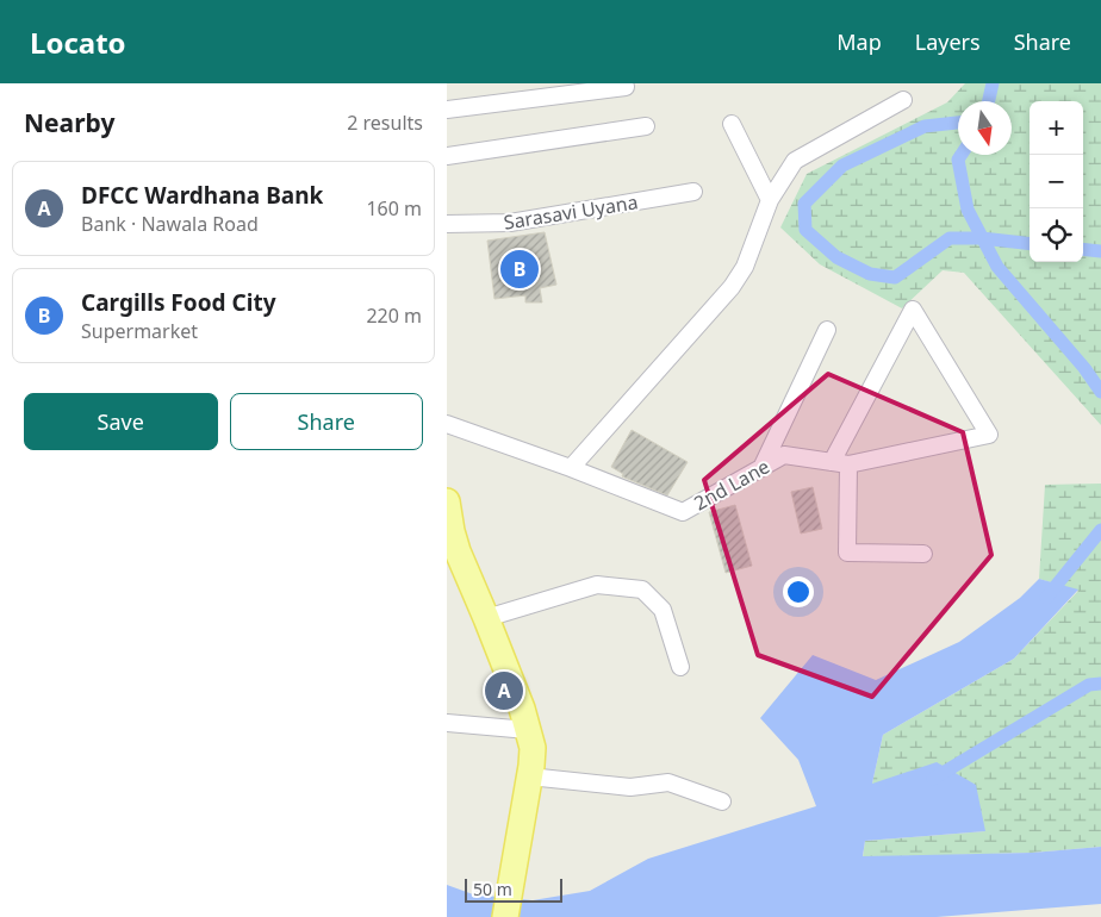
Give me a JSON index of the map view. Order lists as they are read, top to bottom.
{
  "streets": {
    "street": ["Sarasavi Uyana", "2nd Lane"]
  },
  "scale_bar": "50 m",
  "north": "bottom",
  "page": {
    "header": "Locato",
    "nav": ["Map", "Layers", "Share"],
    "heading": ["Nearby", "2 results"],
    "map_buttons": ["+", "−"],
    "list": [
      {
        "mark": "A",
        "name": "DFCC Wardhana Bank",
        "note": "Bank · Nawala Road",
        "value": "160 m"
      },
      {
        "mark": "B",
        "name": "Cargills Food City",
        "note": "Supermarket",
        "value": "220 m"
      }
    ],
    "pins": ["B", "A"],
    "buttons": ["Save", "Share"],
    "scale": "50 m"
  }
}
